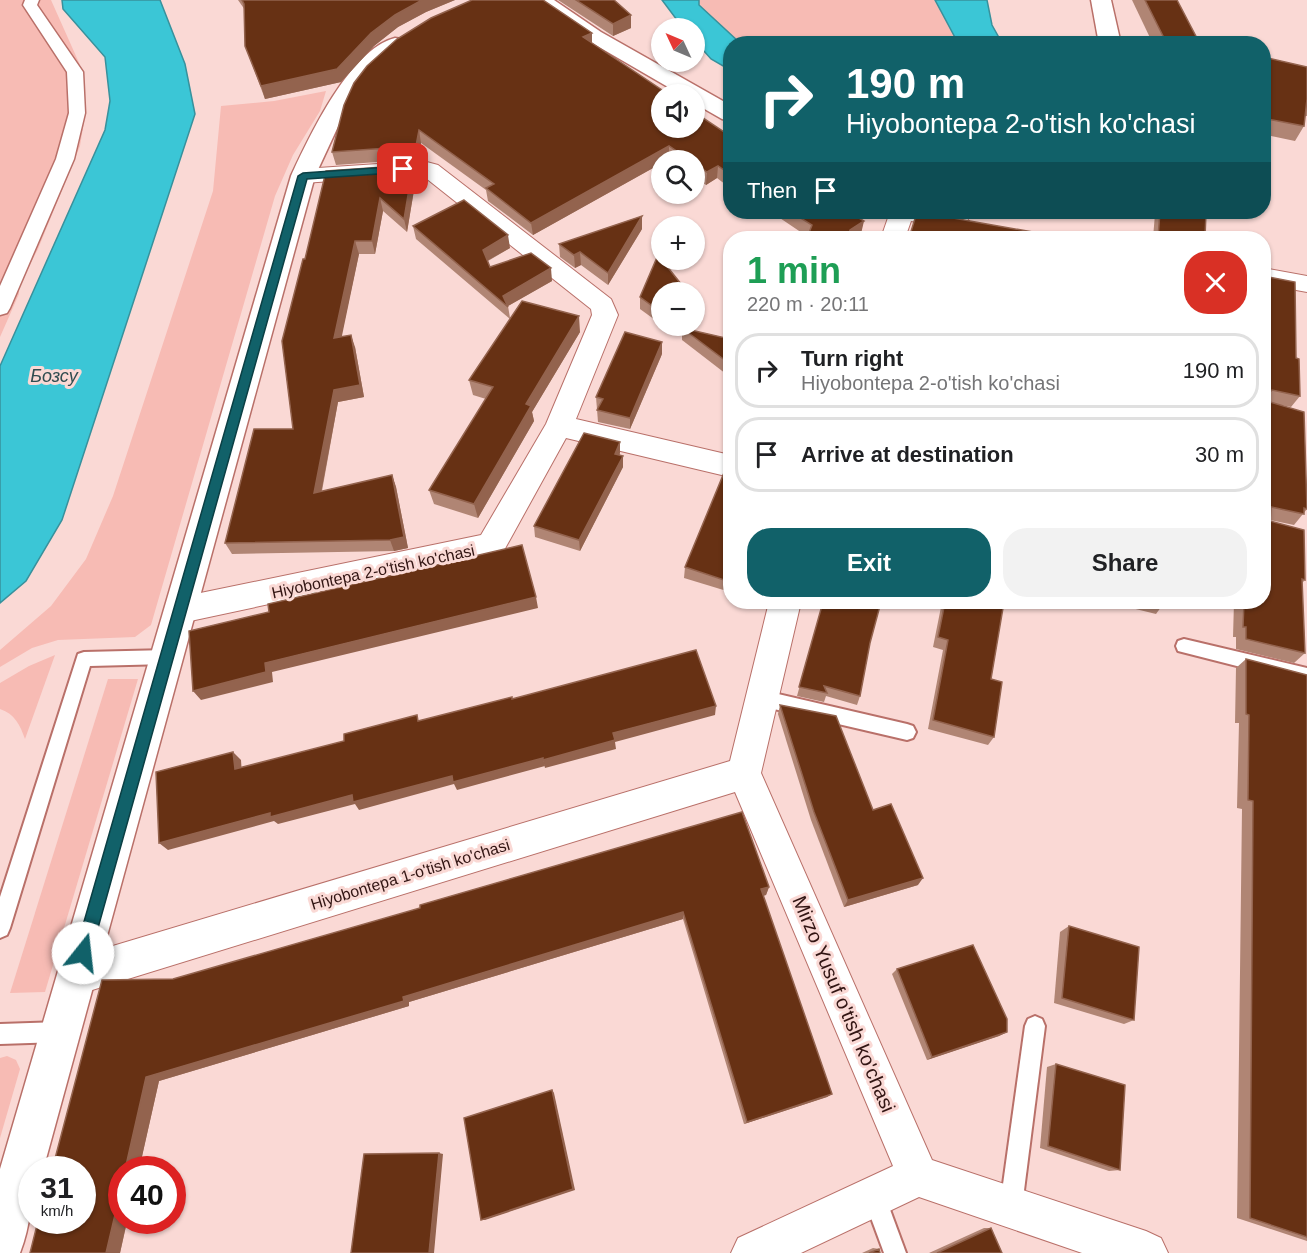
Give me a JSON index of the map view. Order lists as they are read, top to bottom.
{
  "streets": {
    "street": ["Hiyobontepa 2-o'tish ko'chasi", "Hiyobontepa 1-o'tish ko'chasi", "Mirzo Yusuf o'tish ko'chasi"]
  },
  "crossings": [
    ["Hiyobontepa 1-o'tish ko'chasi", "Mirzo Yusuf o'tish ko'chasi"]
  ],
  "water": ["Бозсу"],
  "north": "top left",
  "page": {
    "map_buttons": ["+", "−"],
    "turn": ["190 m", "Hiyobontepa 2-o'tish ko'chasi"],
    "then": "Then",
    "heading": ["1 min", "220 m · 20:11"],
    "list": [
      {
        "name": "Turn right",
        "note": "Hiyobontepa 2-o'tish ko'chasi",
        "value": "190 m"
      },
      {
        "name": "Arrive at destination",
        "value": "30 m"
      }
    ],
    "buttons": ["Exit", "Share"],
    "speed": "31 km/h",
    "limit": "40"
  }
}
